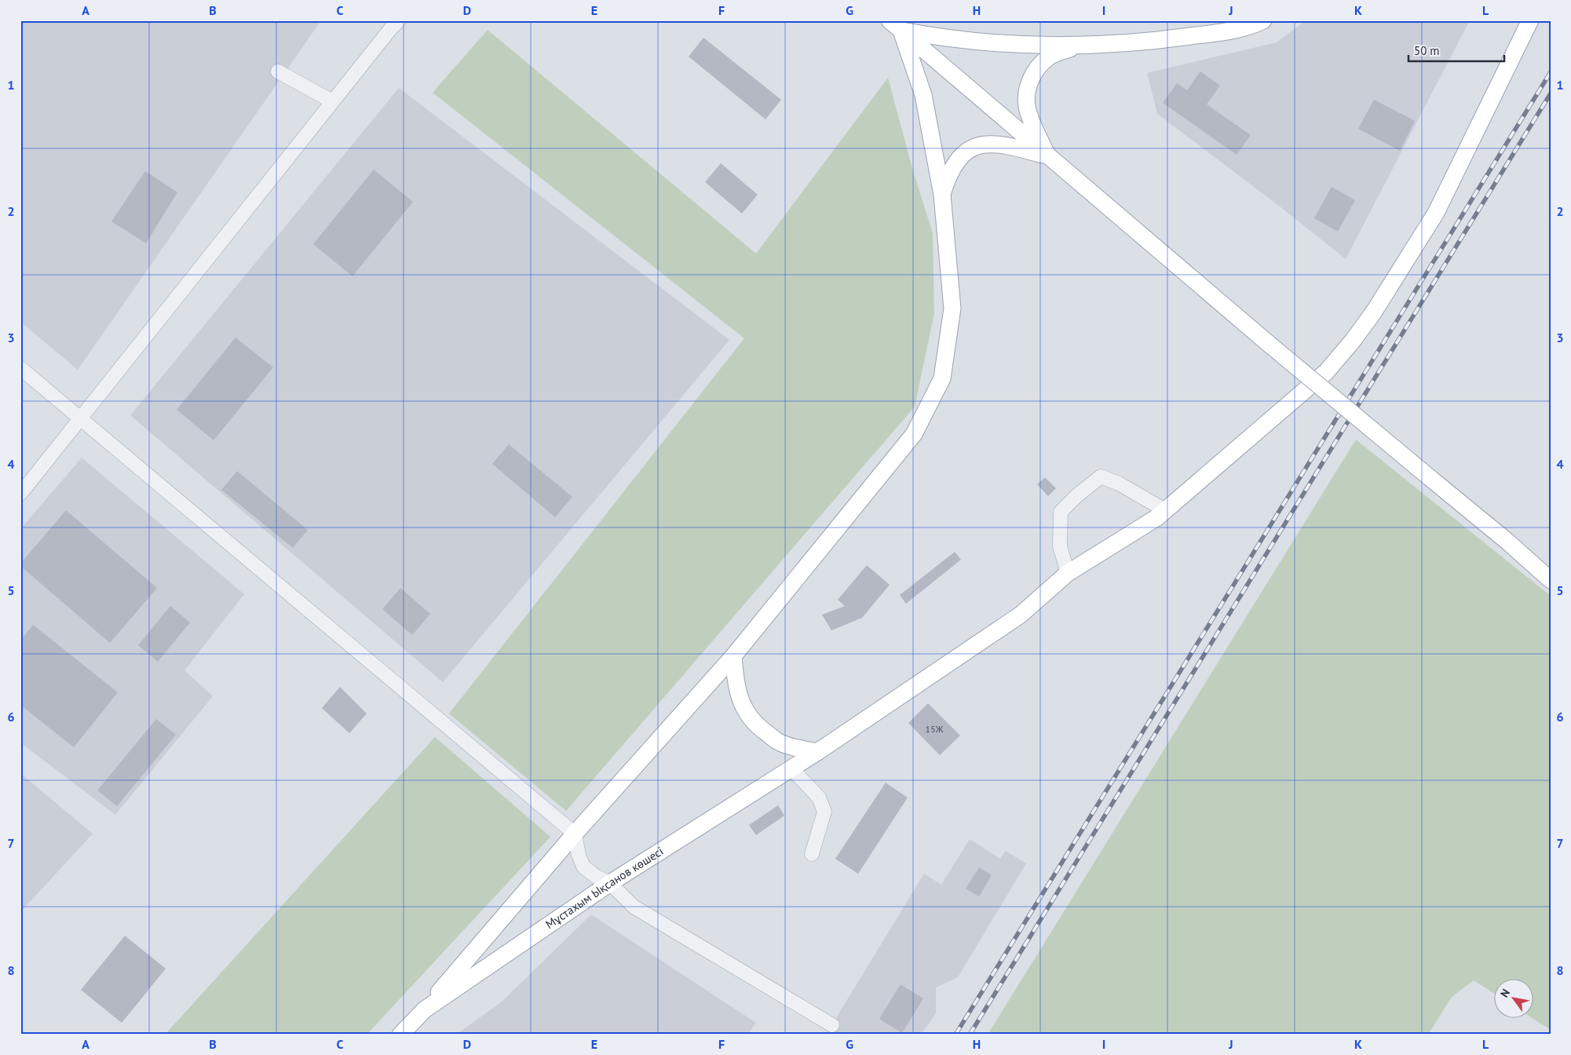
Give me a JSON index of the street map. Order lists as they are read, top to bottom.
{
  "streets": {
    "main road": ["Мұстахым Ықсанов көшесі"]
  },
  "house_numbers": ["15Ж"],
  "scale_bar": "50 m",
  "north": "top left",
  "grid": {
    "columns": [
      "A",
      "B",
      "C",
      "D",
      "E",
      "F",
      "G",
      "H",
      "I",
      "J",
      "K",
      "L"
    ],
    "rows": [
      "1",
      "2",
      "3",
      "4",
      "5",
      "6",
      "7",
      "8"
    ]
  }
}
